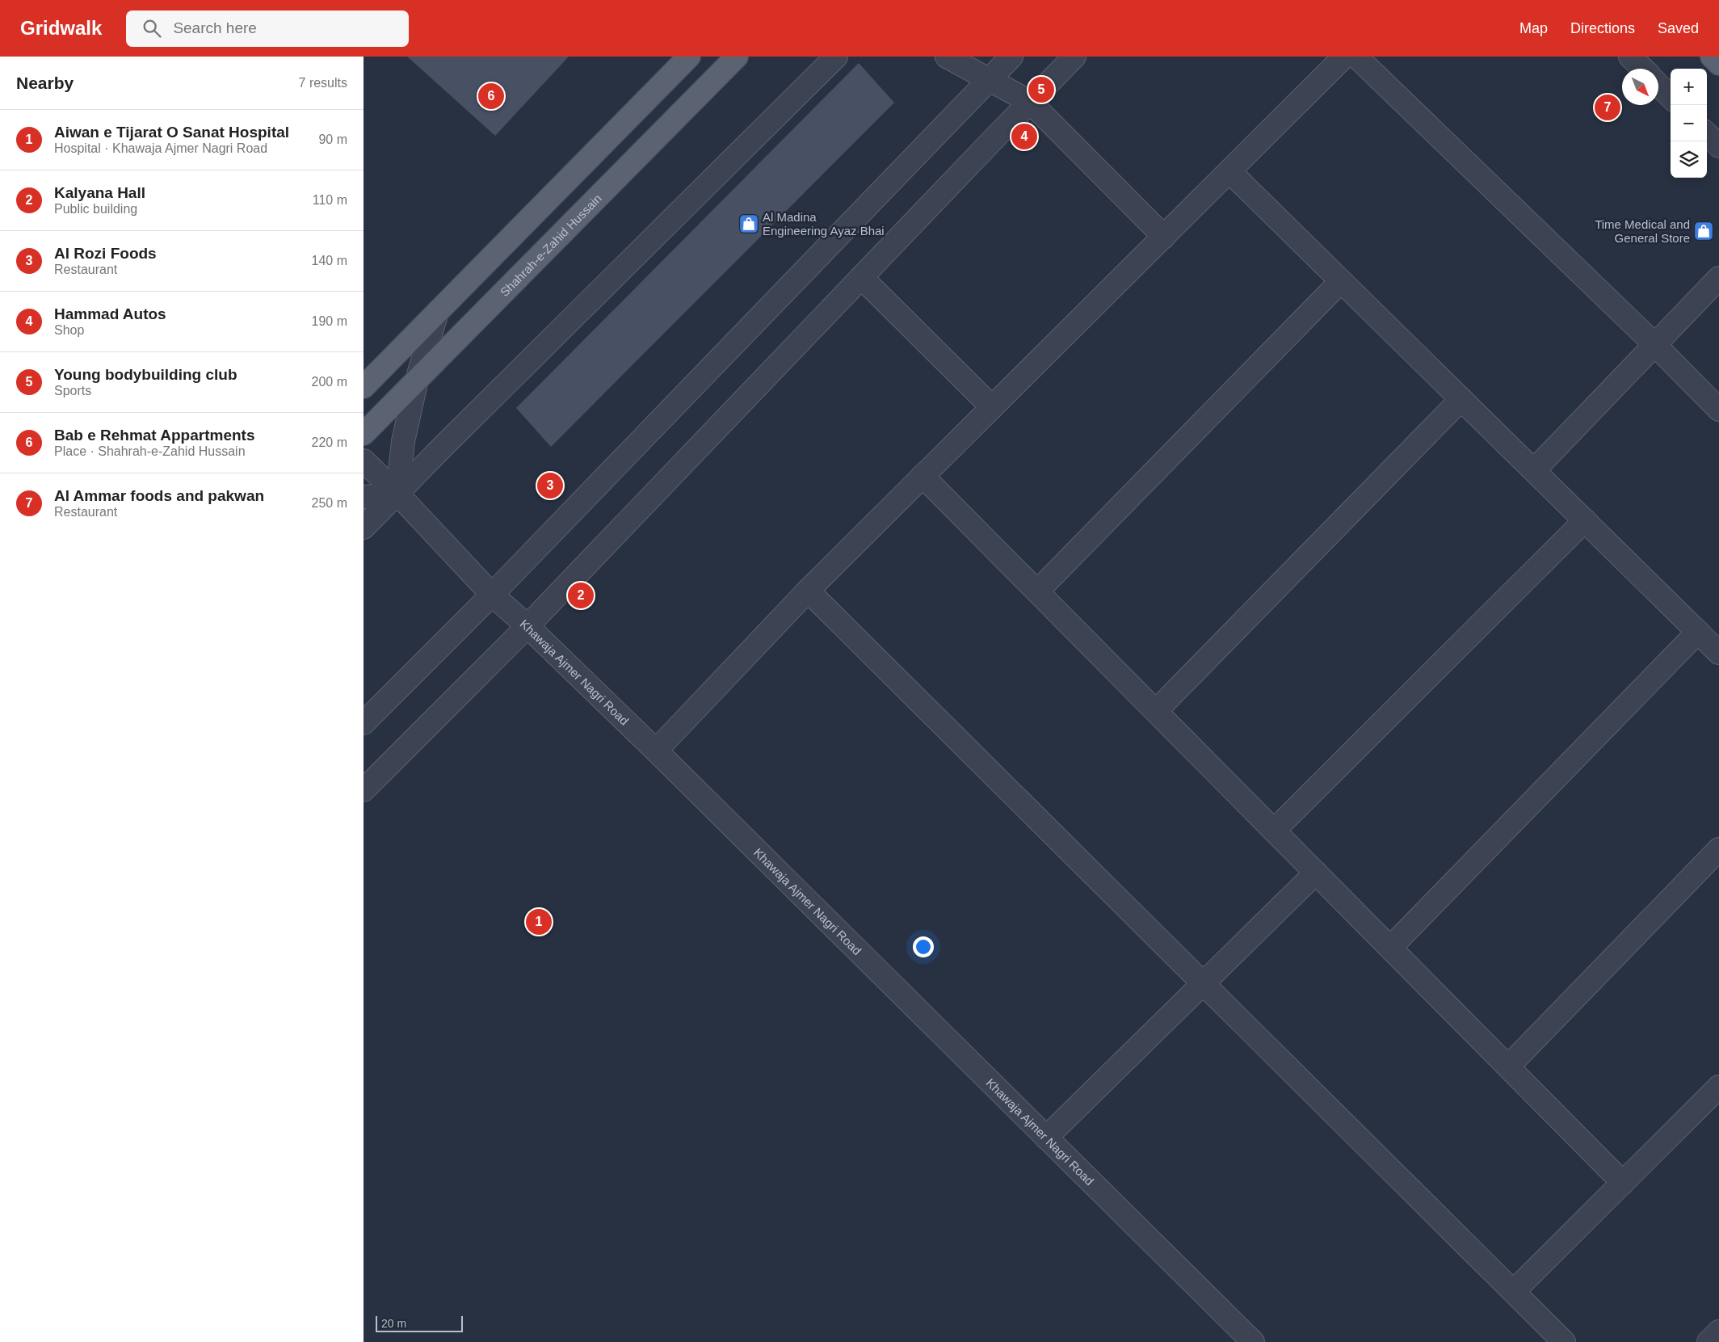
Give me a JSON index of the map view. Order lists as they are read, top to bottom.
{
  "streets": {
    "main road": ["Shahrah-e-Zahid Hussain"],
    "street": ["Khawaja Ajmer Nagri Road"]
  },
  "places": {
    "shop": ["Al Madina Engineering Ayaz Bhai", "Time Medical and General Store"]
  },
  "scale_bar": "20 m",
  "north": "bottom right",
  "page": {
    "header": "Gridwalk",
    "search": "Search here",
    "nav": ["Map", "Directions", "Saved"],
    "heading": ["Nearby", "7 results"],
    "map_buttons": ["+", "−"],
    "pins": [
      "5",
      "6",
      "7",
      "4",
      "3",
      "2",
      "1"
    ],
    "list": [
      {
        "mark": "1",
        "name": "Aiwan e Tijarat O Sanat Hospital",
        "note": "Hospital · Khawaja Ajmer Nagri Road",
        "value": "90 m"
      },
      {
        "mark": "2",
        "name": "Kalyana Hall",
        "note": "Public building",
        "value": "110 m"
      },
      {
        "mark": "3",
        "name": "Al Rozi Foods",
        "note": "Restaurant",
        "value": "140 m"
      },
      {
        "mark": "4",
        "name": "Hammad Autos",
        "note": "Shop",
        "value": "190 m"
      },
      {
        "mark": "5",
        "name": "Young bodybuilding club",
        "note": "Sports",
        "value": "200 m"
      },
      {
        "mark": "6",
        "name": "Bab e Rehmat Appartments",
        "note": "Place · Shahrah-e-Zahid Hussain",
        "value": "220 m"
      },
      {
        "mark": "7",
        "name": "Al Ammar foods and pakwan",
        "note": "Restaurant",
        "value": "250 m"
      }
    ],
    "scale": "20 m"
  }
}
